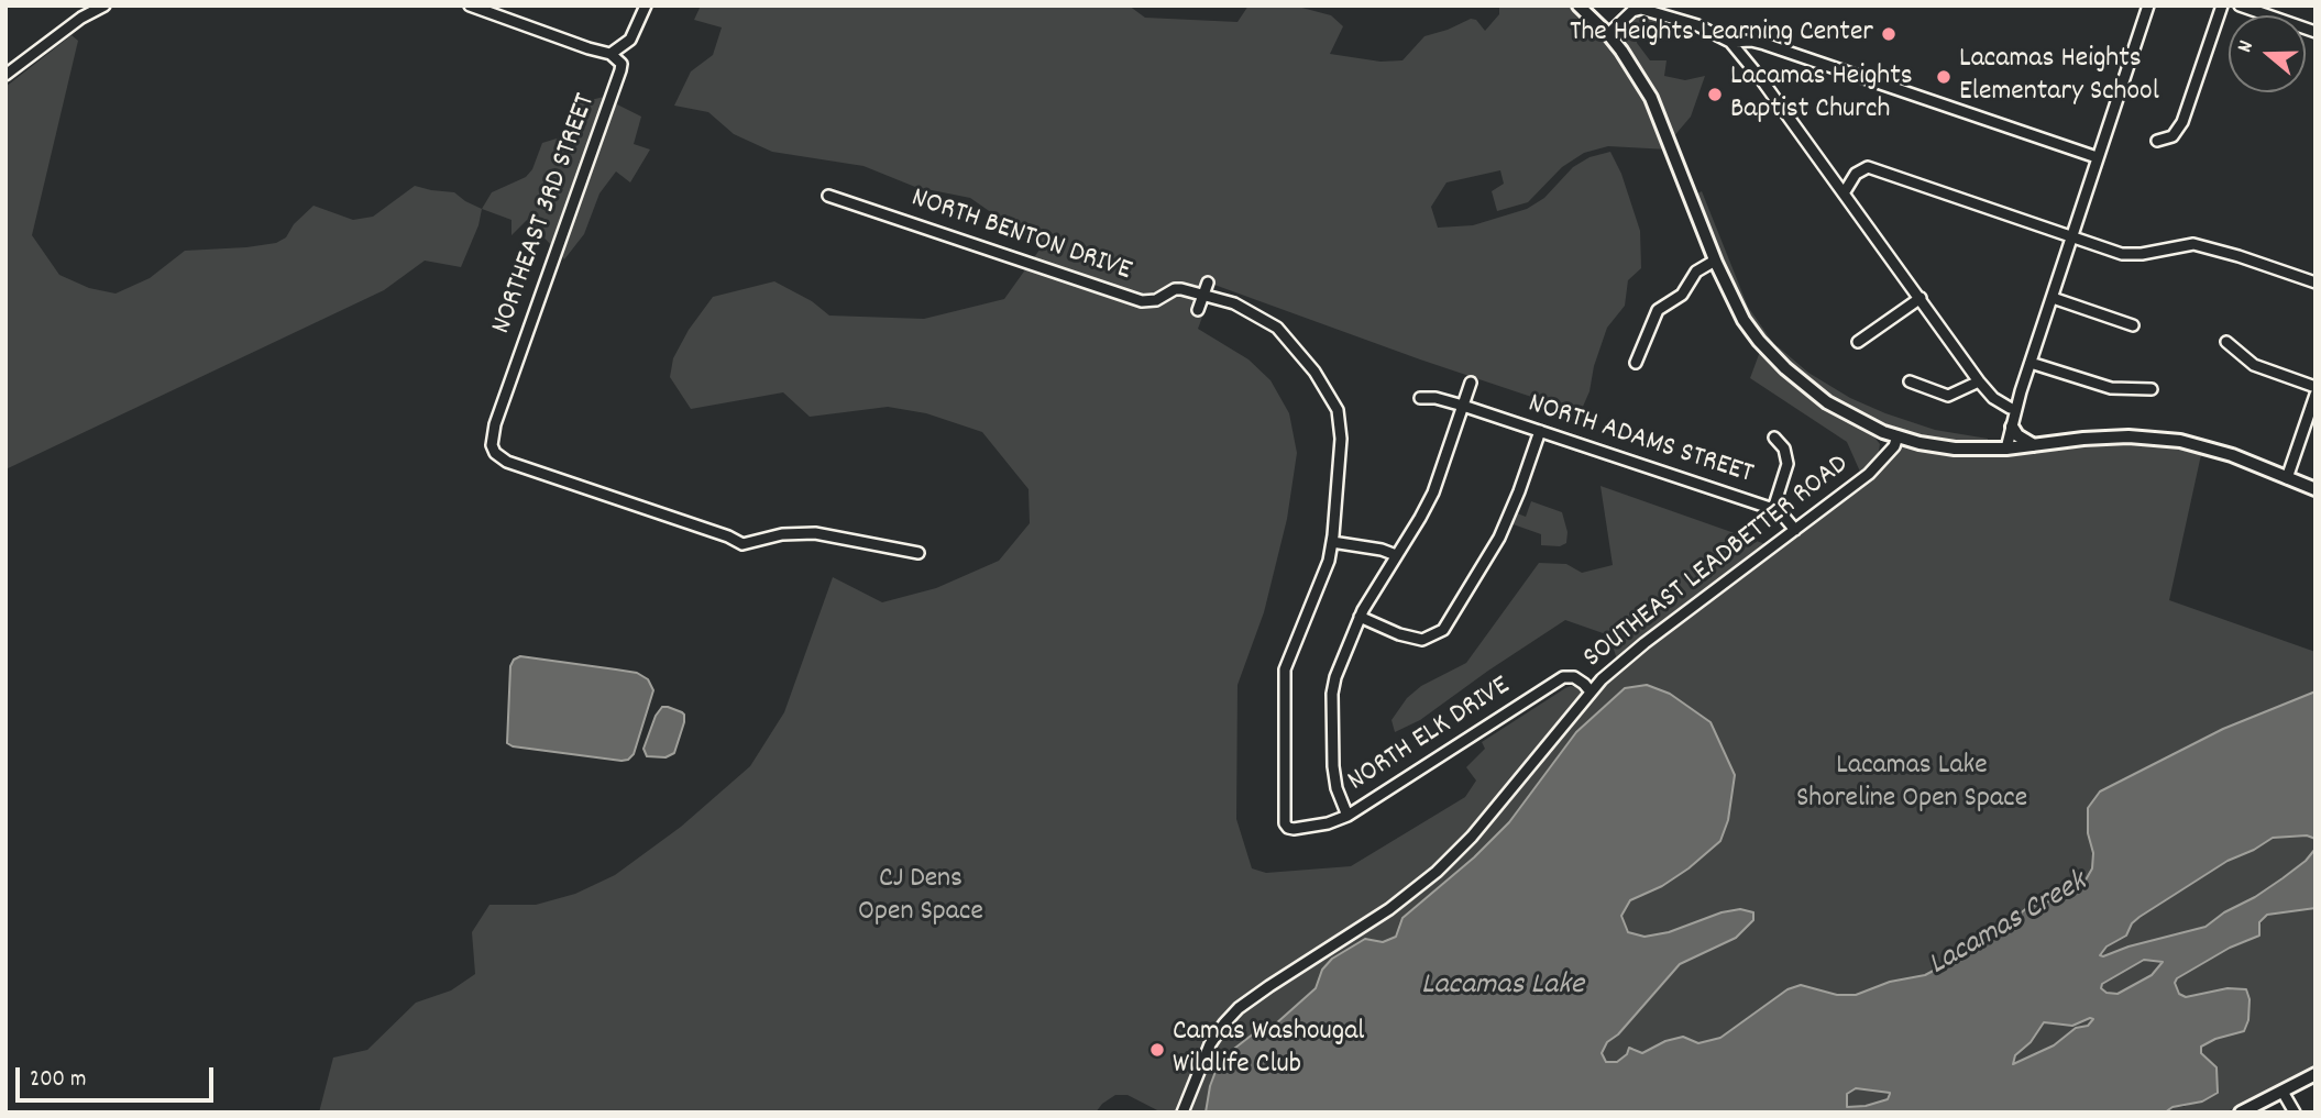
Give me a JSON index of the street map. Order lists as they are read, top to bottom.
{
  "streets": {
    "street": [
      "NORTHEAST 3RD STREET",
      "NORTH BENTON DRIVE",
      "NORTH ADAMS STREET",
      "SOUTHEAST LEADBETTER ROAD",
      "NORTH ELK DRIVE"
    ]
  },
  "crossings": [
    ["NORTH BENTON DRIVE", "NORTH ELK DRIVE"],
    ["NORTH ADAMS STREET", "SOUTHEAST LEADBETTER ROAD"],
    ["SOUTHEAST LEADBETTER ROAD", "NORTH ELK DRIVE"]
  ],
  "water": ["Lacamas Creek", "Lacamas Lake"],
  "parks": ["Lacamas Lake Shoreline Open Space", "CJ Dens Open Space"],
  "places": [
    "The Heights Learning Center",
    "Lacamas Heights Elementary School",
    "Lacamas Heights Baptist Church",
    "Camas Washougal Wildlife Club"
  ],
  "scale_bar": "200 m",
  "north": "left"
}
